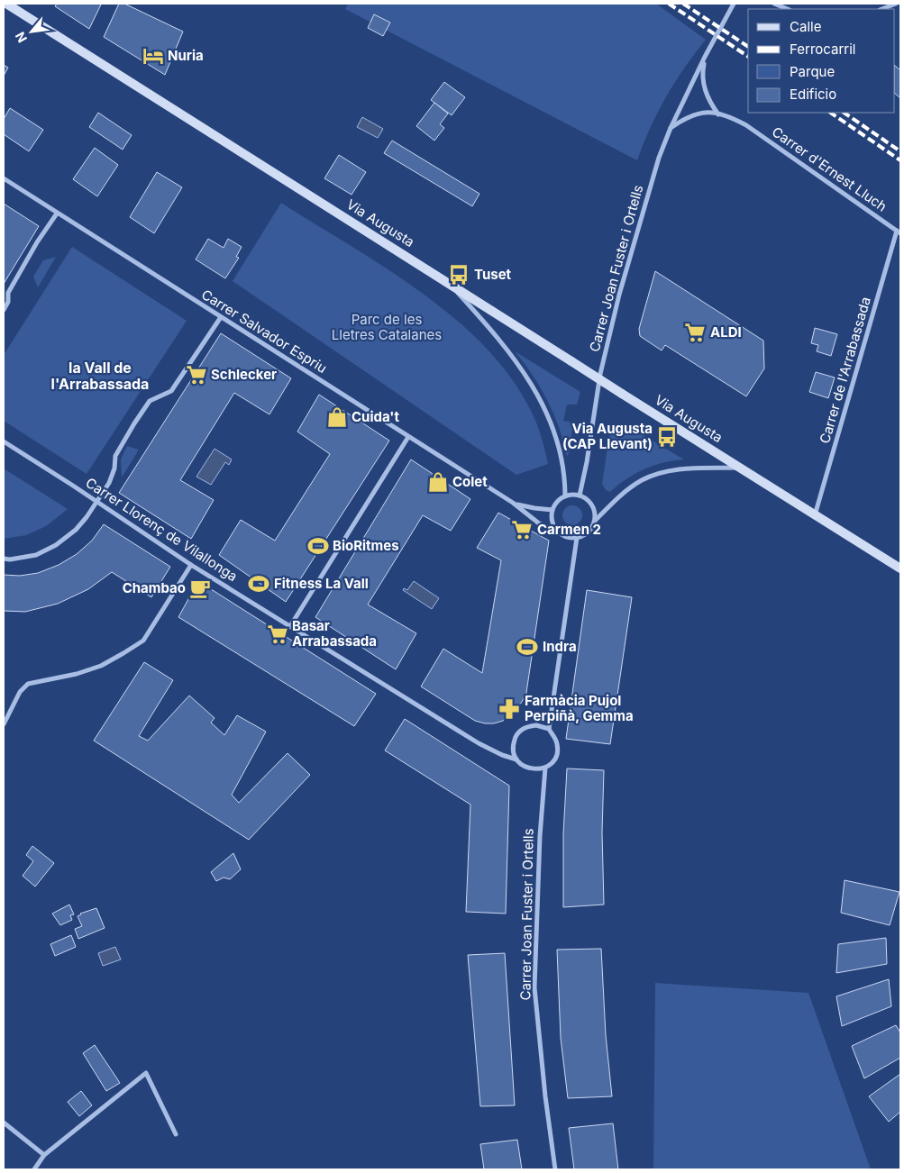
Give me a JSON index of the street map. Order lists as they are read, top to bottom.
{
  "streets": {
    "main road": ["Via Augusta"],
    "street": [
      "Carrer d'Ernest Lluch",
      "Carrer Joan Fuster i Ortells",
      "Carrer Salvador Espriu",
      "Carrer de l'Arrabassada",
      "Carrer Llorenç de Vilallonga"
    ]
  },
  "crossings": [
    ["Carrer d'Ernest Lluch", "Carrer Joan Fuster i Ortells"],
    ["Carrer d'Ernest Lluch", "Carrer de l'Arrabassada"],
    ["Via Augusta", "Carrer de l'Arrabassada"],
    ["Carrer Joan Fuster i Ortells", "Carrer Salvador Espriu"],
    ["Carrer Joan Fuster i Ortells", "Carrer Llorenç de Vilallonga"]
  ],
  "districts": ["la Vall de l'Arrabassada"],
  "parks": ["Parc de les Lletres Catalanes"],
  "places": {
    "hotel": ["Nuria"],
    "bus stop": ["Tuset", "Via Augusta (CAP Llevant)"],
    "supermarket": [
      "ALDI",
      "Schlecker",
      "Carmen 2",
      "Basar Arrabassada"
    ],
    "shop": ["Cuida't", "Colet"],
    "sports": ["BioRitmes", "Fitness La Vall", "Indra"],
    "cafe": ["Chambao"],
    "pharmacy": ["Farmàcia Pujol Perpiñà, Gemma"]
  },
  "legend": [
    "Calle",
    "Ferrocarril",
    "Parque",
    "Edificio"
  ],
  "north": "bottom left"
}
